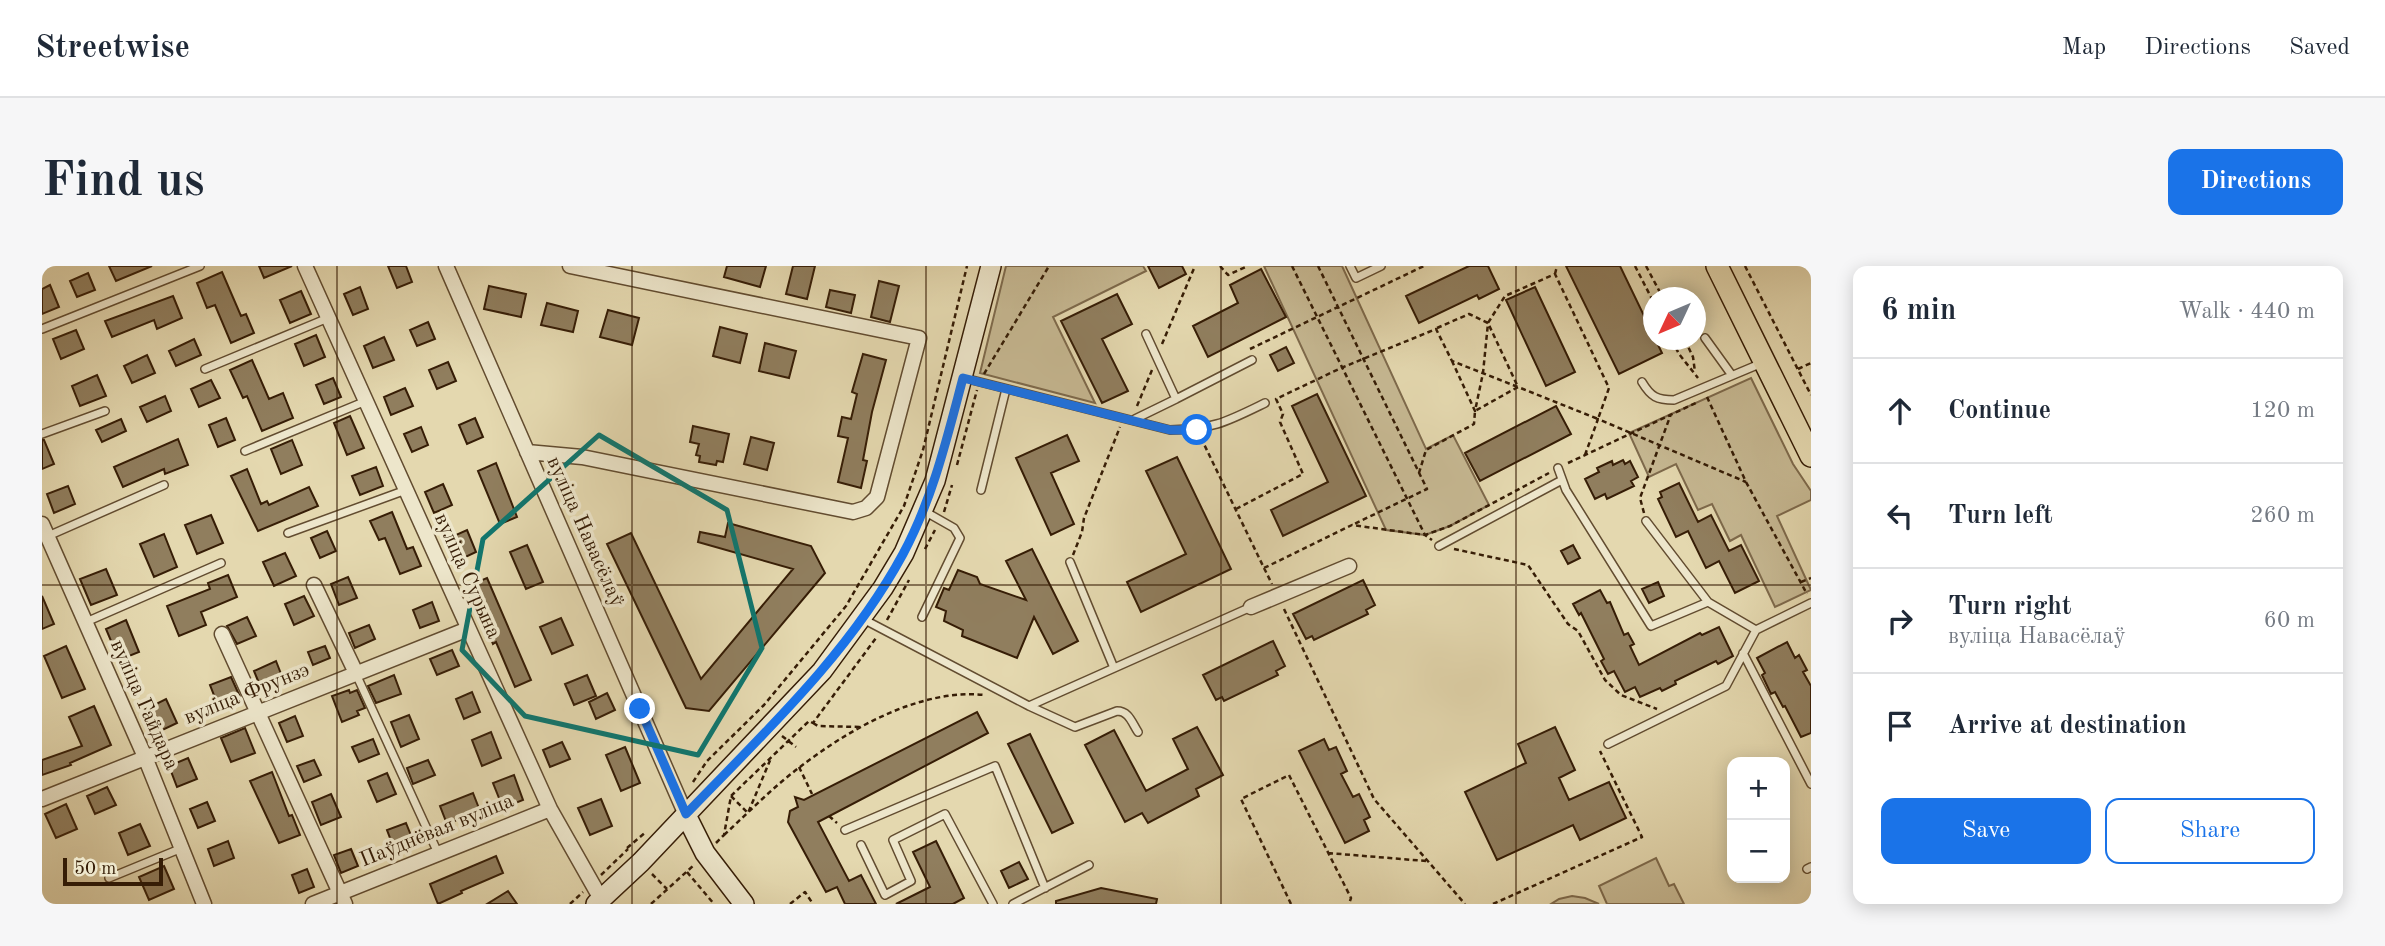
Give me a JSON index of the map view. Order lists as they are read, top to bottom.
{
  "streets": {
    "street": [
      "вуліца Навасёлаў",
      "вуліца Сурына",
      "вуліца Фрунзэ",
      "вуліца Гайдара",
      "Паўднёвая вуліца"
    ]
  },
  "crossings": [
    ["вуліца Сурына", "вуліца Фрунзэ"],
    ["вуліца Сурына", "Паўднёвая вуліца"],
    ["вуліца Фрунзэ", "вуліца Гайдара"],
    ["вуліца Фрунзэ", "Паўднёвая вуліца"]
  ],
  "scale_bar": "50 m",
  "north": "bottom left",
  "page": {
    "header": "Streetwise",
    "nav": ["Map", "Directions", "Saved"],
    "buttons": [
      "Directions",
      ["Save", "Share"]
    ],
    "title": "Find us",
    "heading": ["6 min", "Walk · 440 m"],
    "list": [
      ["Continue", "120 m"],
      ["Turn left", "260 m"],
      ["Turn right", "вуліца Навасёлаў", "60 m"],
      "Arrive at destination"
    ],
    "map_buttons": ["+", "−"],
    "scale": "50 m"
  }
}
